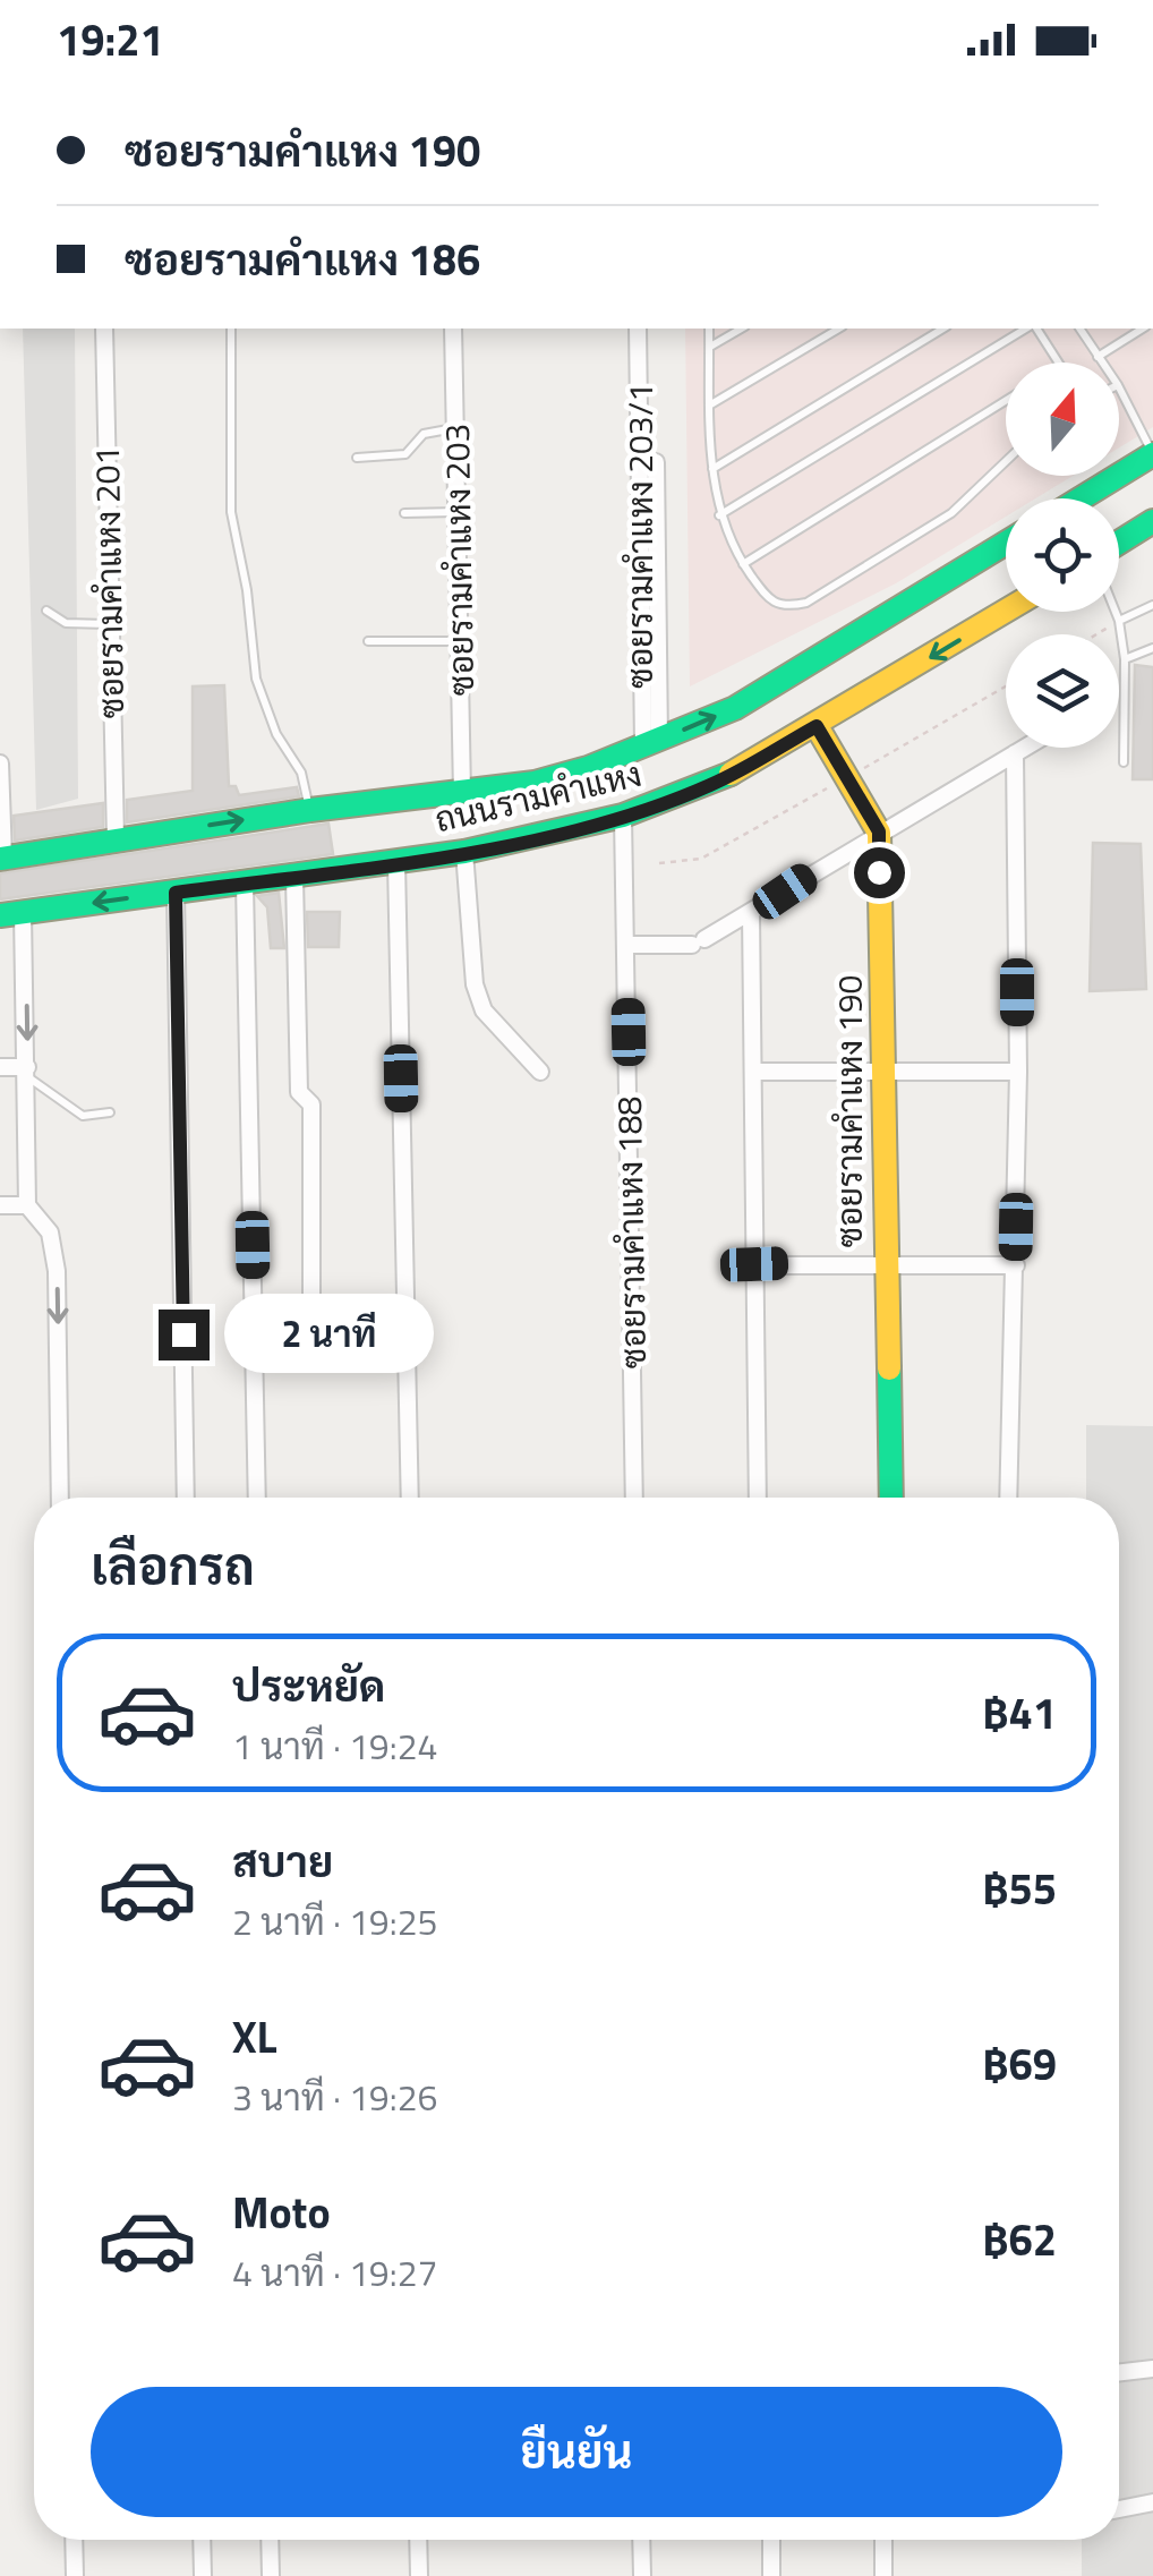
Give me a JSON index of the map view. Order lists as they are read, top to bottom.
{
  "streets": {
    "main road": ["ถนนรามคำแหง", "ซอยรามคำแหง 190"],
    "street": [
      "ซอยรามคำแหง 203/1",
      "ซอยรามคำแหง 203",
      "ซอยรามคำแหง 201",
      "ซอยรามคำแหง 188"
    ]
  },
  "crossings": [
    ["ซอยรามคำแหง 203/1", "ถนนรามคำแหง"],
    ["ซอยรามคำแหง 203", "ถนนรามคำแหง"],
    ["ซอยรามคำแหง 201", "ถนนรามคำแหง"],
    ["ถนนรามคำแหง", "ซอยรามคำแหง 190"],
    ["ถนนรามคำแหง", "ซอยรามคำแหง 188"]
  ],
  "north": "top",
  "page": {
    "status": "19:21",
    "banner": ["ซอยรามคำแหง 190", "ซอยรามคำแหง 186"],
    "bubble": "2 นาที",
    "heading": "เลือกรถ",
    "list": [
      {
        "name": "ประหยัด",
        "note": "1 นาที · 19:24",
        "value": "฿41"
      },
      {
        "name": "สบาย",
        "note": "2 นาที · 19:25",
        "value": "฿55"
      },
      {
        "name": "XL",
        "note": "3 นาที · 19:26",
        "value": "฿69"
      },
      {
        "name": "Moto",
        "note": "4 นาที · 19:27",
        "value": "฿62"
      }
    ],
    "buttons": "ยืนยัน"
  }
}
